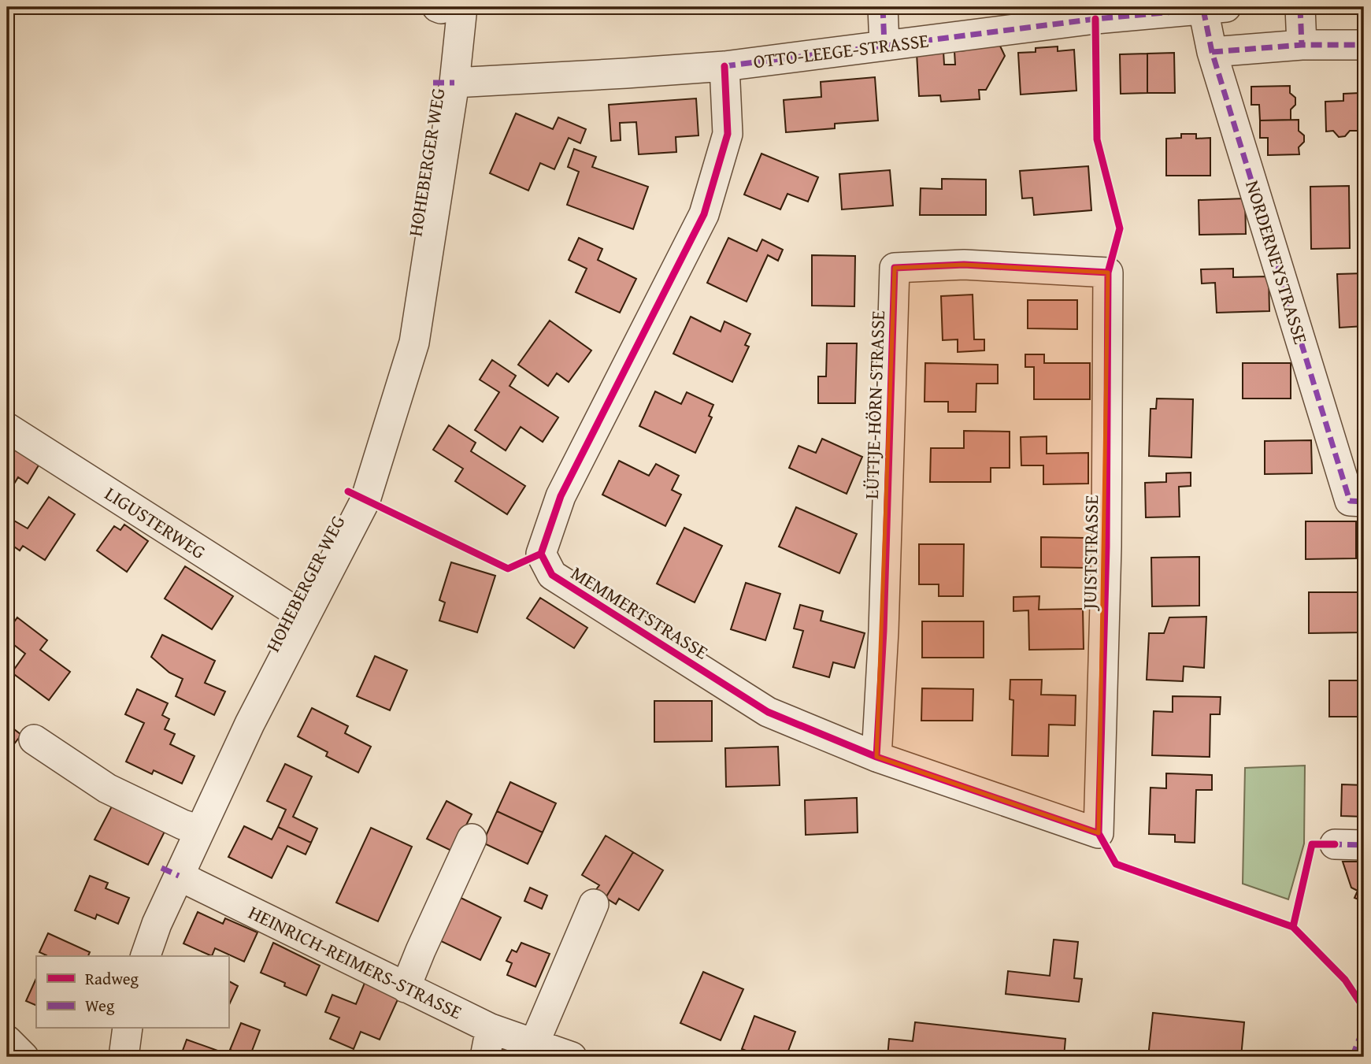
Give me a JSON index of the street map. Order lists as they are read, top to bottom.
{
  "streets": {
    "street": [
      "OTTO-LEEGE-STRASSE",
      "HOHEBERGER WEG",
      "NORDERNEYSTRASSE",
      "LÜTTJE-HÖRN-STRASSE",
      "LIGUSTERWEG",
      "JUISTSTRASSE",
      "MEMMERTSTRASSE",
      "HEINRICH-REIMERS-STRASSE"
    ]
  },
  "crossings": [
    ["OTTO-LEEGE-STRASSE", "HOHEBERGER WEG"],
    ["OTTO-LEEGE-STRASSE", "NORDERNEYSTRASSE"],
    ["OTTO-LEEGE-STRASSE", "MEMMERTSTRASSE"],
    ["HOHEBERGER WEG", "LIGUSTERWEG"],
    ["HOHEBERGER WEG", "HEINRICH-REIMERS-STRASSE"],
    ["LÜTTJE-HÖRN-STRASSE", "JUISTSTRASSE"],
    ["LÜTTJE-HÖRN-STRASSE", "MEMMERTSTRASSE"],
    ["JUISTSTRASSE", "MEMMERTSTRASSE"]
  ],
  "legend": ["Radweg", "Weg"]
}
